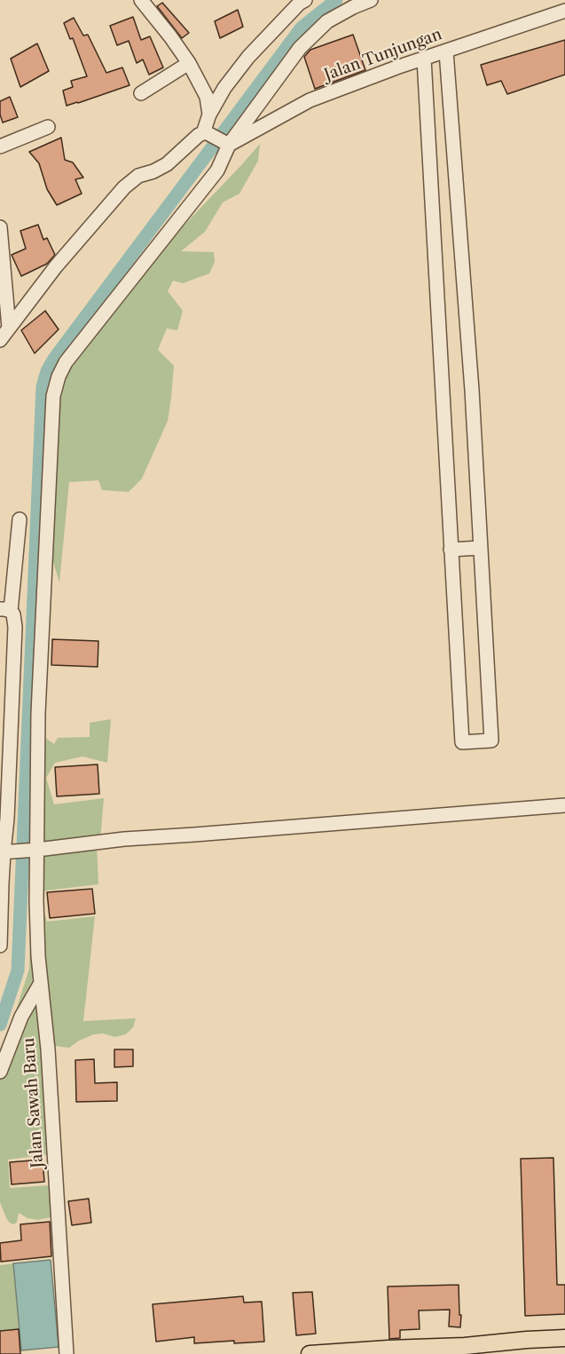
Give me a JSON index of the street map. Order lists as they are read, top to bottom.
{
  "streets": {
    "street": ["Jalan Tunjungan", "Jalan Sawah Baru"]
  },
  "crossings": [
    ["Jalan Tunjungan", "Jalan Sawah Baru"]
  ]
}
